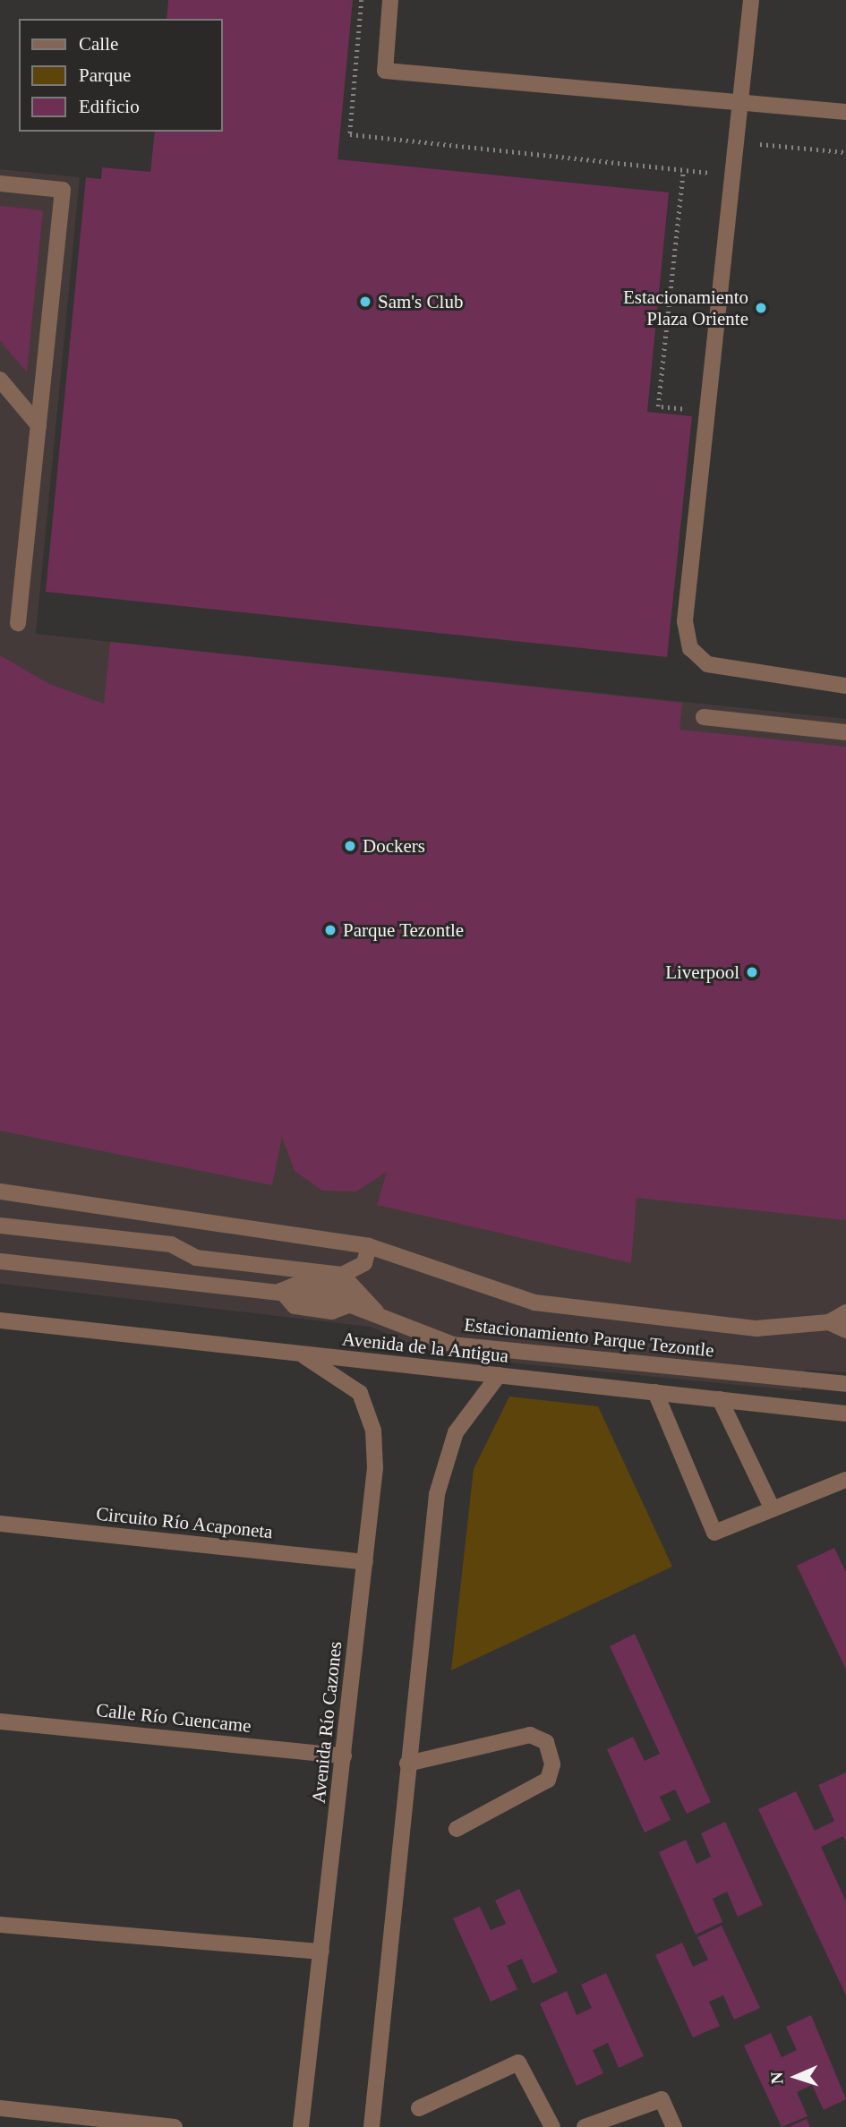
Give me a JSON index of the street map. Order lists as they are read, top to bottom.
{
  "streets": {
    "street": [
      "Estacionamiento Parque Tezontle",
      "Avenida de la Antigua",
      "Circuito Río Acaponeta",
      "Calle Río Cuencame",
      "Avenida Río Cazones"
    ]
  },
  "crossings": [
    ["Avenida de la Antigua", "Avenida Río Cazones"],
    ["Circuito Río Acaponeta", "Avenida Río Cazones"],
    ["Calle Río Cuencame", "Avenida Río Cazones"]
  ],
  "places": [
    "Sam's Club",
    "Estacionamiento Plaza Oriente",
    "Dockers",
    "Parque Tezontle",
    "Liverpool"
  ],
  "legend": ["Calle", "Parque", "Edificio"],
  "north": "left"
}
